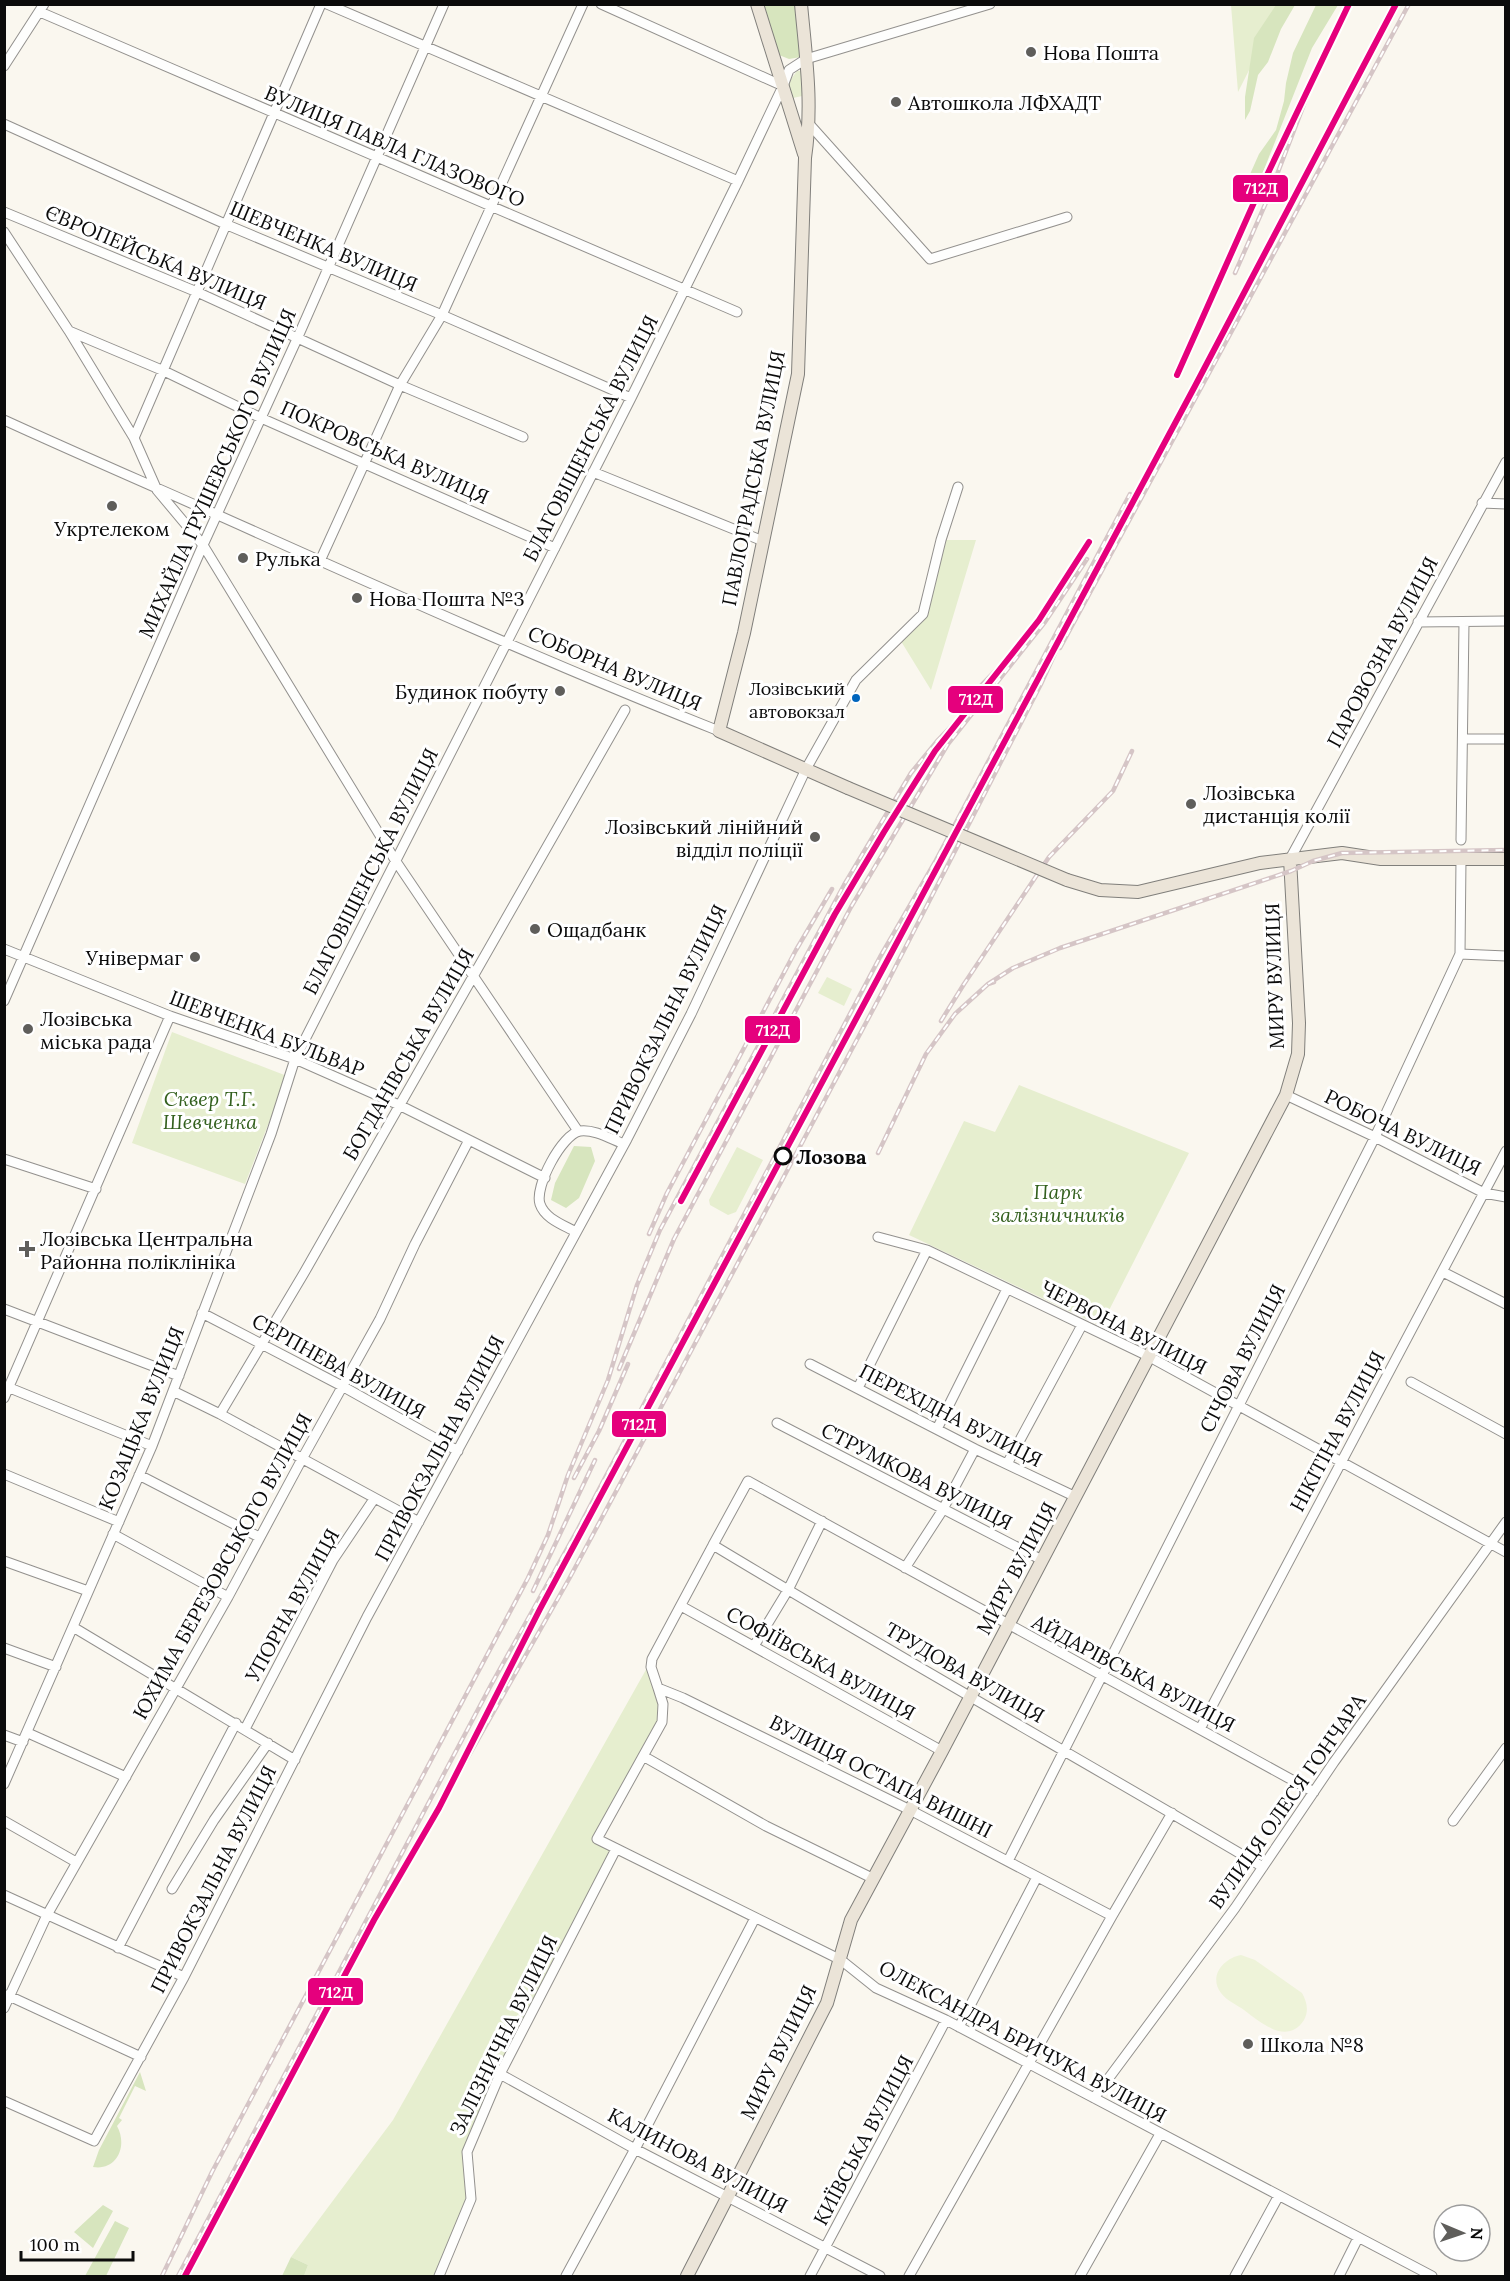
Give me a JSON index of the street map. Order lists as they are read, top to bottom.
{
  "streets": {
    "main road": ["ПАВЛОГРАДСЬКА ВУЛИЦЯ", "МИРУ ВУЛИЦЯ"],
    "street": [
      "ВУЛИЦЯ ПАВЛА ГЛАЗОВОГО",
      "ШЕВЧЕНКА ВУЛИЦЯ",
      "ЄВРОПЕЙСЬКА ВУЛИЦЯ",
      "БЛАГОВІЩЕНСЬКА ВУЛИЦЯ",
      "ПОКРОВСЬКА ВУЛИЦЯ",
      "МИХАЙЛА ГРУШЕВСЬКОГО ВУЛИЦЯ",
      "ПАРОВОЗНА ВУЛИЦЯ",
      "СОБОРНА ВУЛИЦЯ",
      "ПРИВОКЗАЛЬНА ВУЛИЦЯ",
      "ШЕВЧЕНКА БУЛЬВАР",
      "БОГДАНІВСЬКА ВУЛИЦЯ",
      "РОБОЧА ВУЛИЦЯ",
      "ЧЕРВОНА ВУЛИЦЯ",
      "СІЧОВА ВУЛИЦЯ",
      "СЕРПНЕВА ВУЛИЦЯ",
      "ПЕРЕХІДНА ВУЛИЦЯ",
      "КОЗАЦЬКА ВУЛИЦЯ",
      "НІКІТІНА ВУЛИЦЯ",
      "СТРУМКОВА ВУЛИЦЯ",
      "ЮХИМА БЕРЕЗОВСЬКОГО ВУЛИЦЯ",
      "УПОРНА ВУЛИЦЯ",
      "СОФІЇВСЬКА ВУЛИЦЯ",
      "ТРУДОВА ВУЛИЦЯ",
      "АЙДАРІВСЬКА ВУЛИЦЯ",
      "ВУЛИЦЯ ОСТАПА ВИШНІ",
      "ВУЛИЦЯ ОЛЕСЯ ГОНЧАРА",
      "ЗАЛІЗНИЧНА ВУЛИЦЯ",
      "ОЛЕКСАНДРА БРИЧУКА ВУЛИЦЯ",
      "КИЇВСЬКА ВУЛИЦЯ",
      "КАЛИНОВА ВУЛИЦЯ"
    ]
  },
  "crossings": [
    ["ВУЛИЦЯ ПАВЛА ГЛАЗОВОГО", "БЛАГОВІЩЕНСЬКА ВУЛИЦЯ"],
    ["ВУЛИЦЯ ПАВЛА ГЛАЗОВОГО", "МИХАЙЛА ГРУШЕВСЬКОГО ВУЛИЦЯ"],
    ["ШЕВЧЕНКА ВУЛИЦЯ", "БЛАГОВІЩЕНСЬКА ВУЛИЦЯ"],
    ["ШЕВЧЕНКА ВУЛИЦЯ", "МИХАЙЛА ГРУШЕВСЬКОГО ВУЛИЦЯ"],
    ["ЄВРОПЕЙСЬКА ВУЛИЦЯ", "МИХАЙЛА ГРУШЕВСЬКОГО ВУЛИЦЯ"],
    ["БЛАГОВІЩЕНСЬКА ВУЛИЦЯ", "ПОКРОВСЬКА ВУЛИЦЯ"],
    ["БЛАГОВІЩЕНСЬКА ВУЛИЦЯ", "ПАВЛОГРАДСЬКА ВУЛИЦЯ"],
    ["БЛАГОВІЩЕНСЬКА ВУЛИЦЯ", "СОБОРНА ВУЛИЦЯ"],
    ["БЛАГОВІЩЕНСЬКА ВУЛИЦЯ", "ШЕВЧЕНКА БУЛЬВАР"],
    ["БЛАГОВІЩЕНСЬКА ВУЛИЦЯ", "КОЗАЦЬКА ВУЛИЦЯ"],
    ["ПОКРОВСЬКА ВУЛИЦЯ", "МИХАЙЛА ГРУШЕВСЬКОГО ВУЛИЦЯ"],
    ["МИХАЙЛА ГРУШЕВСЬКОГО ВУЛИЦЯ", "СОБОРНА ВУЛИЦЯ"],
    ["МИХАЙЛА ГРУШЕВСЬКОГО ВУЛИЦЯ", "ШЕВЧЕНКА БУЛЬВАР"],
    ["ПАВЛОГРАДСЬКА ВУЛИЦЯ", "СОБОРНА ВУЛИЦЯ"],
    ["ПАРОВОЗНА ВУЛИЦЯ", "МИРУ ВУЛИЦЯ"],
    ["МИРУ ВУЛИЦЯ", "РОБОЧА ВУЛИЦЯ"],
    ["МИРУ ВУЛИЦЯ", "ЧЕРВОНА ВУЛИЦЯ"],
    ["МИРУ ВУЛИЦЯ", "ПЕРЕХІДНА ВУЛИЦЯ"],
    ["МИРУ ВУЛИЦЯ", "СТРУМКОВА ВУЛИЦЯ"],
    ["МИРУ ВУЛИЦЯ", "СОФІЇВСЬКА ВУЛИЦЯ"],
    ["МИРУ ВУЛИЦЯ", "ТРУДОВА ВУЛИЦЯ"],
    ["МИРУ ВУЛИЦЯ", "АЙДАРІВСЬКА ВУЛИЦЯ"],
    ["МИРУ ВУЛИЦЯ", "ВУЛИЦЯ ОСТАПА ВИШНІ"],
    ["МИРУ ВУЛИЦЯ", "ОЛЕКСАНДРА БРИЧУКА ВУЛИЦЯ"],
    ["МИРУ ВУЛИЦЯ", "КАЛИНОВА ВУЛИЦЯ"],
    ["ПРИВОКЗАЛЬНА ВУЛИЦЯ", "СЕРПНЕВА ВУЛИЦЯ"],
    ["ШЕВЧЕНКА БУЛЬВАР", "БОГДАНІВСЬКА ВУЛИЦЯ"],
    ["ШЕВЧЕНКА БУЛЬВАР", "КОЗАЦЬКА ВУЛИЦЯ"],
    ["ШЕВЧЕНКА БУЛЬВАР", "ЮХИМА БЕРЕЗОВСЬКОГО ВУЛИЦЯ"],
    ["БОГДАНІВСЬКА ВУЛИЦЯ", "СЕРПНЕВА ВУЛИЦЯ"],
    ["РОБОЧА ВУЛИЦЯ", "СІЧОВА ВУЛИЦЯ"],
    ["РОБОЧА ВУЛИЦЯ", "НІКІТІНА ВУЛИЦЯ"],
    ["ЧЕРВОНА ВУЛИЦЯ", "СІЧОВА ВУЛИЦЯ"],
    ["ЧЕРВОНА ВУЛИЦЯ", "НІКІТІНА ВУЛИЦЯ"],
    ["ЧЕРВОНА ВУЛИЦЯ", "ВУЛИЦЯ ОЛЕСЯ ГОНЧАРА"],
    ["СІЧОВА ВУЛИЦЯ", "ТРУДОВА ВУЛИЦЯ"],
    ["СІЧОВА ВУЛИЦЯ", "АЙДАРІВСЬКА ВУЛИЦЯ"],
    ["СІЧОВА ВУЛИЦЯ", "ВУЛИЦЯ ОСТАПА ВИШНІ"],
    ["СЕРПНЕВА ВУЛИЦЯ", "КОЗАЦЬКА ВУЛИЦЯ"],
    ["СЕРПНЕВА ВУЛИЦЯ", "ЮХИМА БЕРЕЗОВСЬКОГО ВУЛИЦЯ"],
    ["НІКІТІНА ВУЛИЦЯ", "АЙДАРІВСЬКА ВУЛИЦЯ"],
    ["ТРУДОВА ВУЛИЦЯ", "АЙДАРІВСЬКА ВУЛИЦЯ"],
    ["ТРУДОВА ВУЛИЦЯ", "ВУЛИЦЯ ОЛЕСЯ ГОНЧАРА"],
    ["АЙДАРІВСЬКА ВУЛИЦЯ", "ВУЛИЦЯ ОЛЕСЯ ГОНЧАРА"],
    ["ВУЛИЦЯ ОЛЕСЯ ГОНЧАРА", "ОЛЕКСАНДРА БРИЧУКА ВУЛИЦЯ"],
    ["ЗАЛІЗНИЧНА ВУЛИЦЯ", "ОЛЕКСАНДРА БРИЧУКА ВУЛИЦЯ"],
    ["ЗАЛІЗНИЧНА ВУЛИЦЯ", "КАЛИНОВА ВУЛИЦЯ"],
    ["ОЛЕКСАНДРА БРИЧУКА ВУЛИЦЯ", "КИЇВСЬКА ВУЛИЦЯ"],
    ["КИЇВСЬКА ВУЛИЦЯ", "КАЛИНОВА ВУЛИЦЯ"]
  ],
  "parks": ["Сквер Т.Г. Шевченка", "Парк залізничників"],
  "places": {
    "other": [
      "Нова Пошта",
      "Автошкола ЛФХАДТ",
      "Укртелеком",
      "Рулька",
      "Нова Пошта №3",
      "Будинок побуту",
      "Лозівський автовокзал",
      "Лозівська дистанція колії",
      "Лозівський лінійний відділ поліції",
      "Ощадбанк",
      "Універмаг",
      "Лозівська міська рада",
      "Лозова",
      "Школа №8"
    ],
    "health": ["Лозівська Центральна Районна поліклініка"]
  },
  "lines": ["transit line 712Д"],
  "scale_bar": "100 m",
  "north": "right"
}
